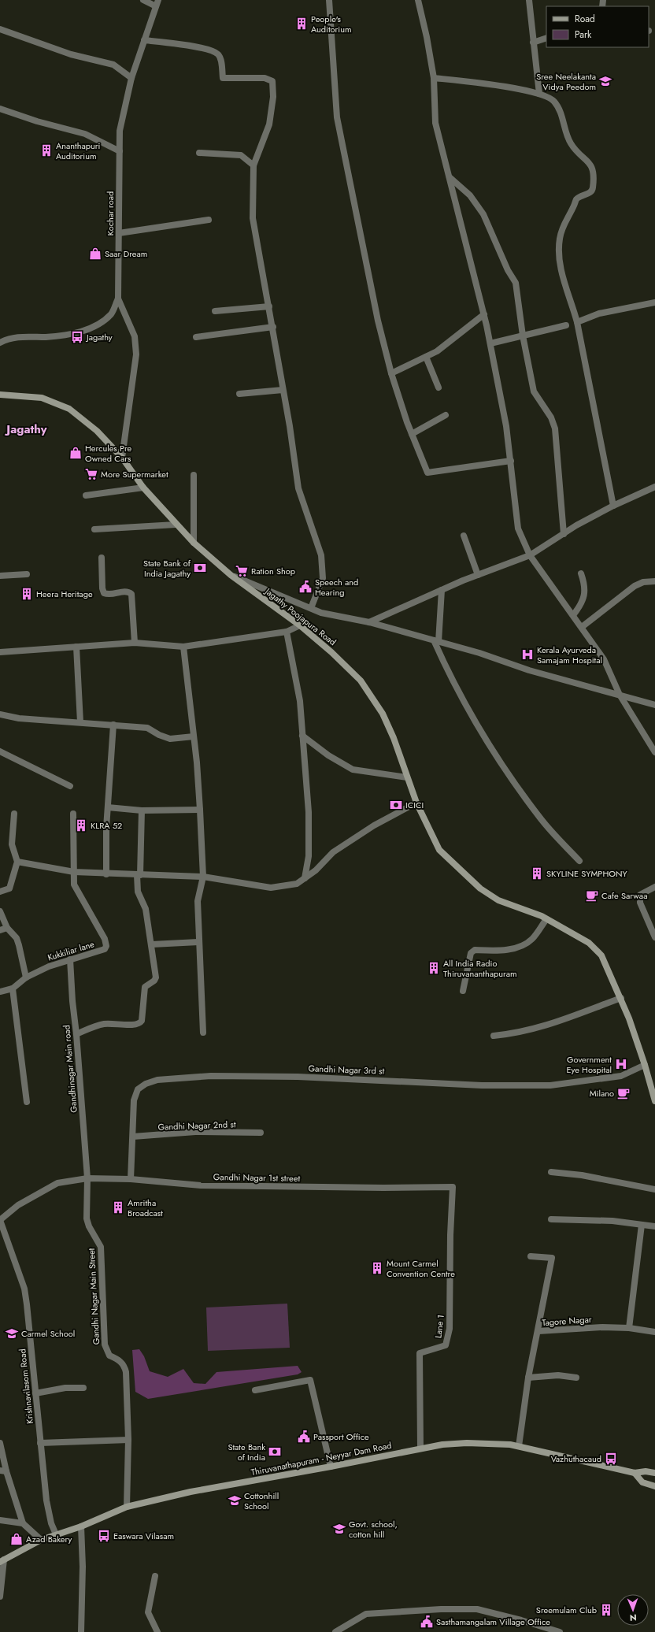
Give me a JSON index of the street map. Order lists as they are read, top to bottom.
{
  "streets": {
    "main road": ["Jagathy Poojapura Road", "Thiruvanathapuram - Neyyar Dam Road"],
    "street": [
      "Kochar road",
      "Kukkiliar lane",
      "Gandhinagar Main road",
      "Gandhi Nagar 3rd st",
      "Gandhi Nagar 2nd st",
      "Gandhi Nagar 1st street",
      "Gandhi Nagar Main Street",
      "Tagore Nagar",
      "Lane 1",
      "Krishnavilasom Road"
    ]
  },
  "crossings": [
    ["Jagathy Poojapura Road", "Gandhi Nagar 3rd st"],
    ["Kukkiliar lane", "Gandhinagar Main road"],
    ["Gandhinagar Main road", "Gandhi Nagar Main Street"],
    ["Gandhi Nagar 3rd st", "Gandhi Nagar 2nd st"],
    ["Gandhi Nagar 3rd st", "Gandhi Nagar 1st street"],
    ["Gandhi Nagar 1st street", "Lane 1"],
    ["Gandhi Nagar Main Street", "Thiruvanathapuram - Neyyar Dam Road"],
    ["Tagore Nagar", "Thiruvanathapuram - Neyyar Dam Road"],
    ["Lane 1", "Thiruvanathapuram - Neyyar Dam Road"],
    ["Krishnavilasom Road", "Thiruvanathapuram - Neyyar Dam Road"]
  ],
  "districts": ["Jagathy"],
  "places": {
    "building": [
      "People's Auditorium",
      "Ananthapuri Auditorium",
      "Heera Heritage",
      "KLRA 52",
      "SKYLINE SYMPHONY",
      "All India Radio Thiruvananthapuram",
      "Amritha Broadcast",
      "Mount Carmel Convention Centre",
      "Sreemulam Club"
    ],
    "school or university": [
      "Sree Neelakanta Vidya Peedom",
      "Carmel School",
      "Cottonhill School",
      "Govt. school, cotton hill"
    ],
    "shop": ["Saar Dream", "Hercules Pre Owned Cars", "Azad Bakery"],
    "bus stop": ["Jagathy", "Vazhuthacaud", "Easwara Vilasam"],
    "supermarket": ["More Supermarket", "Ration Shop"],
    "bank": ["State Bank of India Jagathy", "ICICI", "State Bank of India"],
    "public building": ["Speech and Hearing", "Passport Office", "Sasthamangalam Village Office"],
    "hospital": ["Kerala Ayurveda Samajam Hospital", "Government Eye Hospital"],
    "cafe": ["Cafe Sarwaa", "Milano"]
  },
  "legend": ["Road", "Park"],
  "north": "bottom"
}
